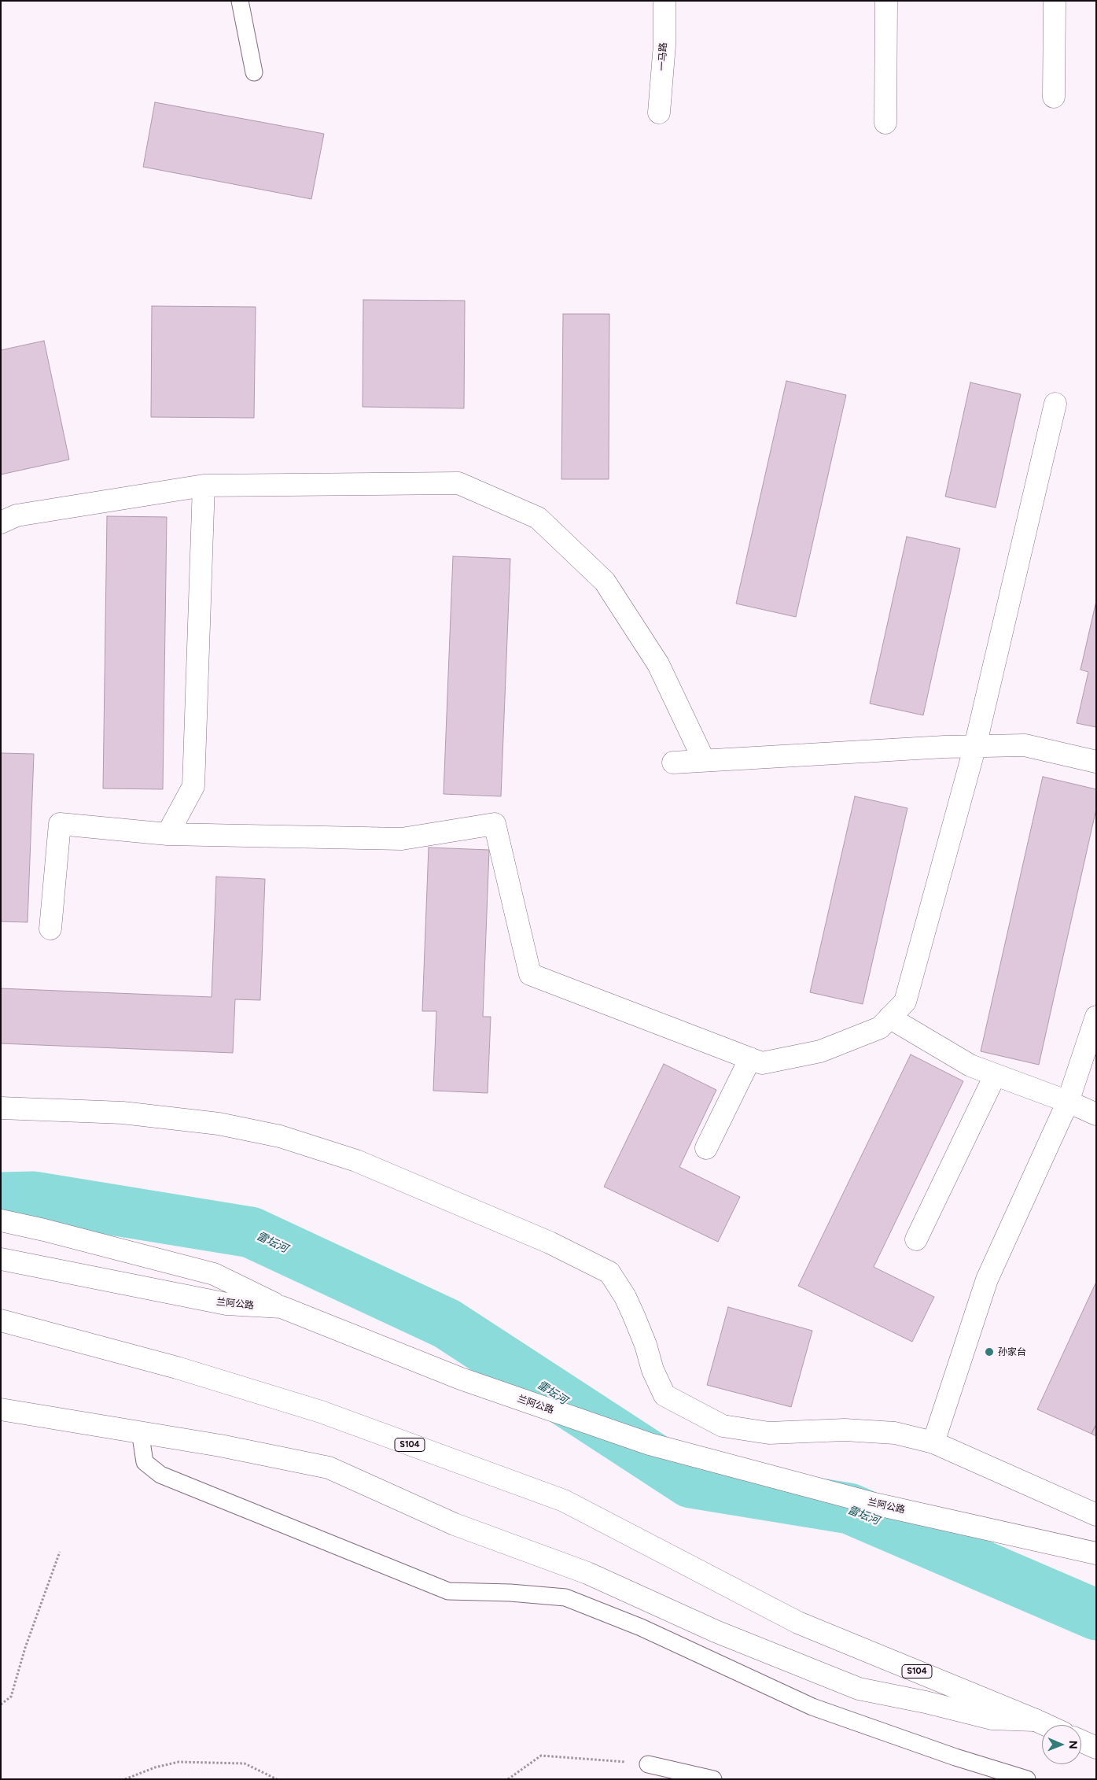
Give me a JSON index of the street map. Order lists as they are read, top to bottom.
{
  "streets": {
    "main road": ["一马路", "兰阿公路", "S104"]
  },
  "water": ["雷坛河"],
  "places": ["孙家台"],
  "north": "right"
}
